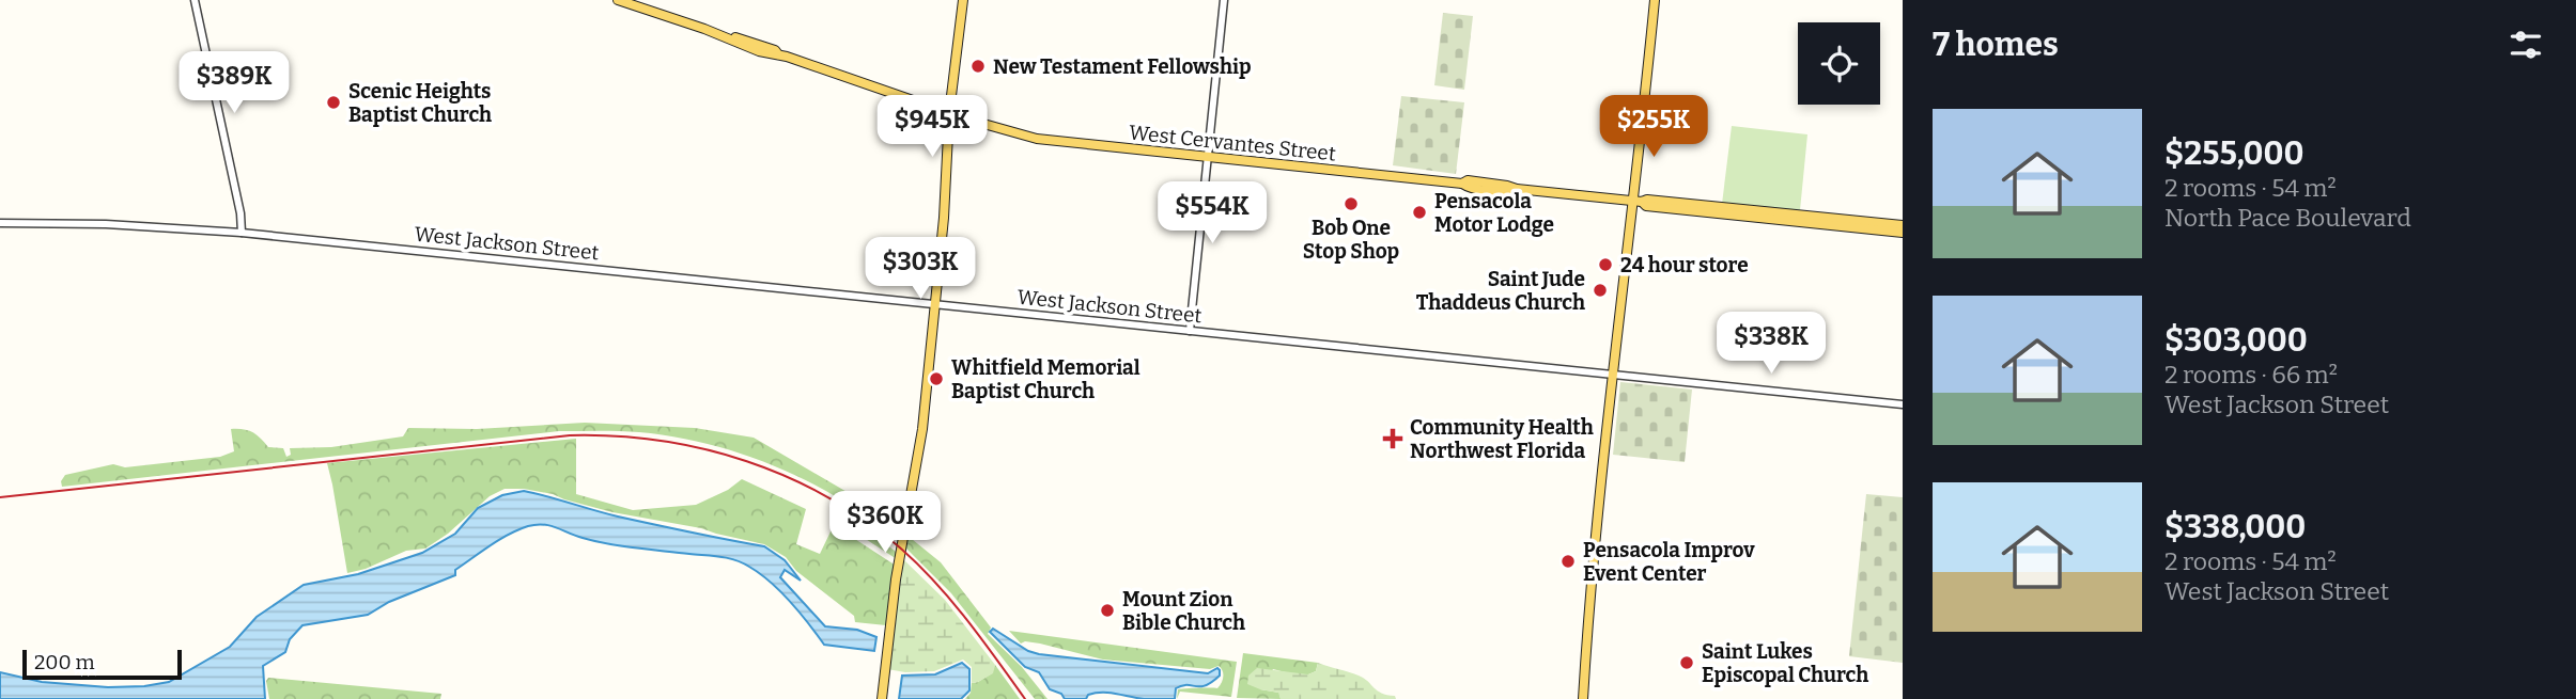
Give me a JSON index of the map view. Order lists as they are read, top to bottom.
{
  "streets": {
    "main road": ["West Cervantes Street"],
    "street": ["West Jackson Street"]
  },
  "places": {
    "other": [
      "New Testament Fellowship",
      "Scenic Heights Baptist Church",
      "Bob One Stop Shop",
      "Pensacola Motor Lodge",
      "24 hour store",
      "Saint Jude Thaddeus Church",
      "Whitfield Memorial Baptist Church",
      "Pensacola Improv Event Center",
      "Mount Zion Bible Church",
      "Saint Lukes Episcopal Church"
    ],
    "health": ["Community Health Northwest Florida"]
  },
  "scale_bar": "200 m",
  "page": {
    "heading": "7 homes",
    "price": [
      "$389K",
      "$945K",
      "$255K",
      "$554K",
      "$303K",
      "$338K",
      "$360K"
    ],
    "list": [
      {
        "name": "$255,000",
        "note": "2 rooms · 54 m² · North Pace Boulevard"
      },
      {
        "name": "$303,000",
        "note": "2 rooms · 66 m² · West Jackson Street"
      },
      {
        "name": "$338,000",
        "note": "2 rooms · 54 m² · West Jackson Street"
      }
    ],
    "scale": "200 m"
  }
}
